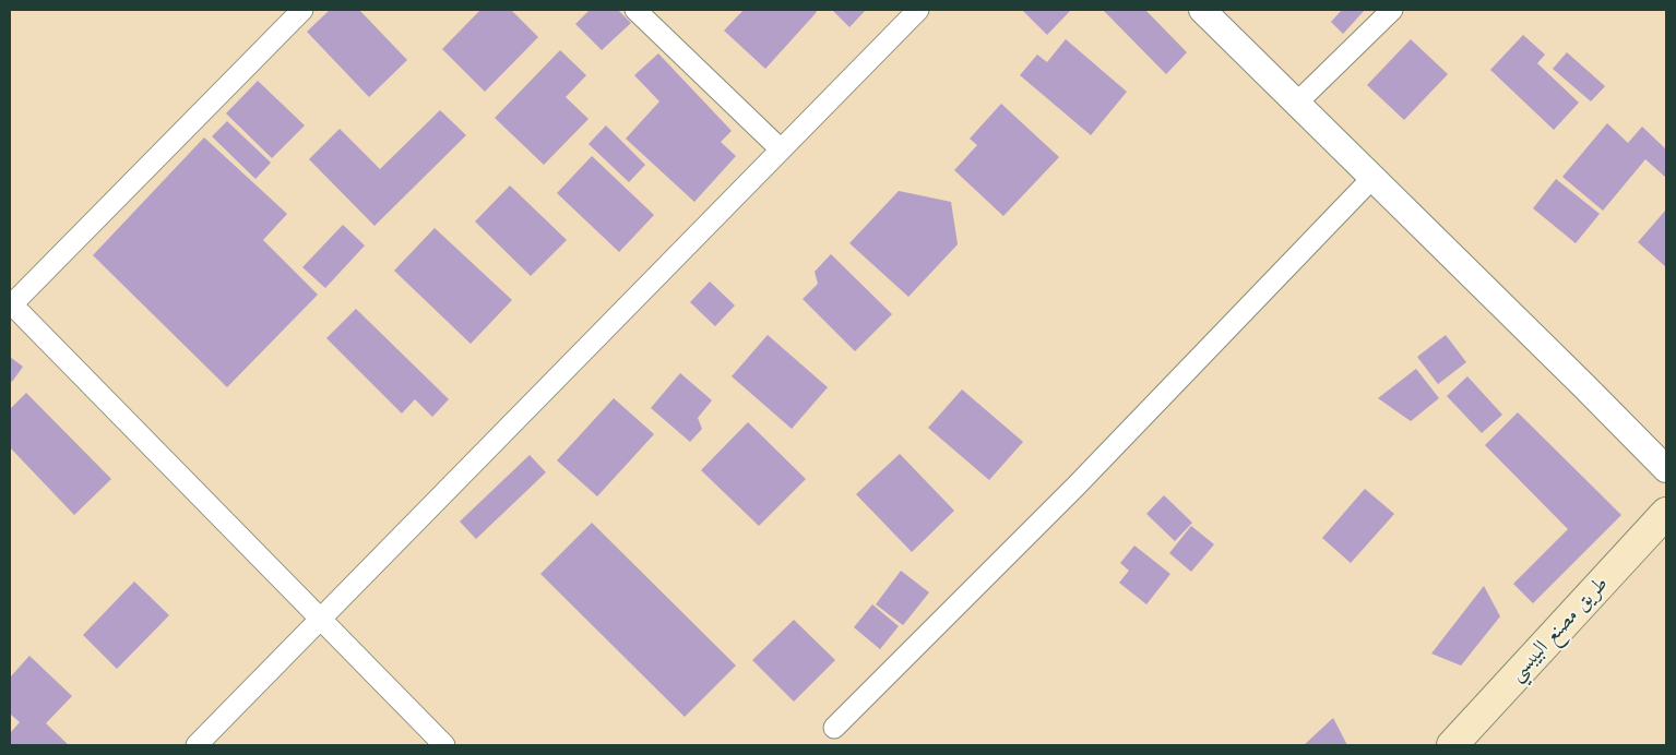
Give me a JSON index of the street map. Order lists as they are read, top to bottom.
{
  "streets": {
    "main road": ["طريق مصنع البيبسي"]
  }
}
